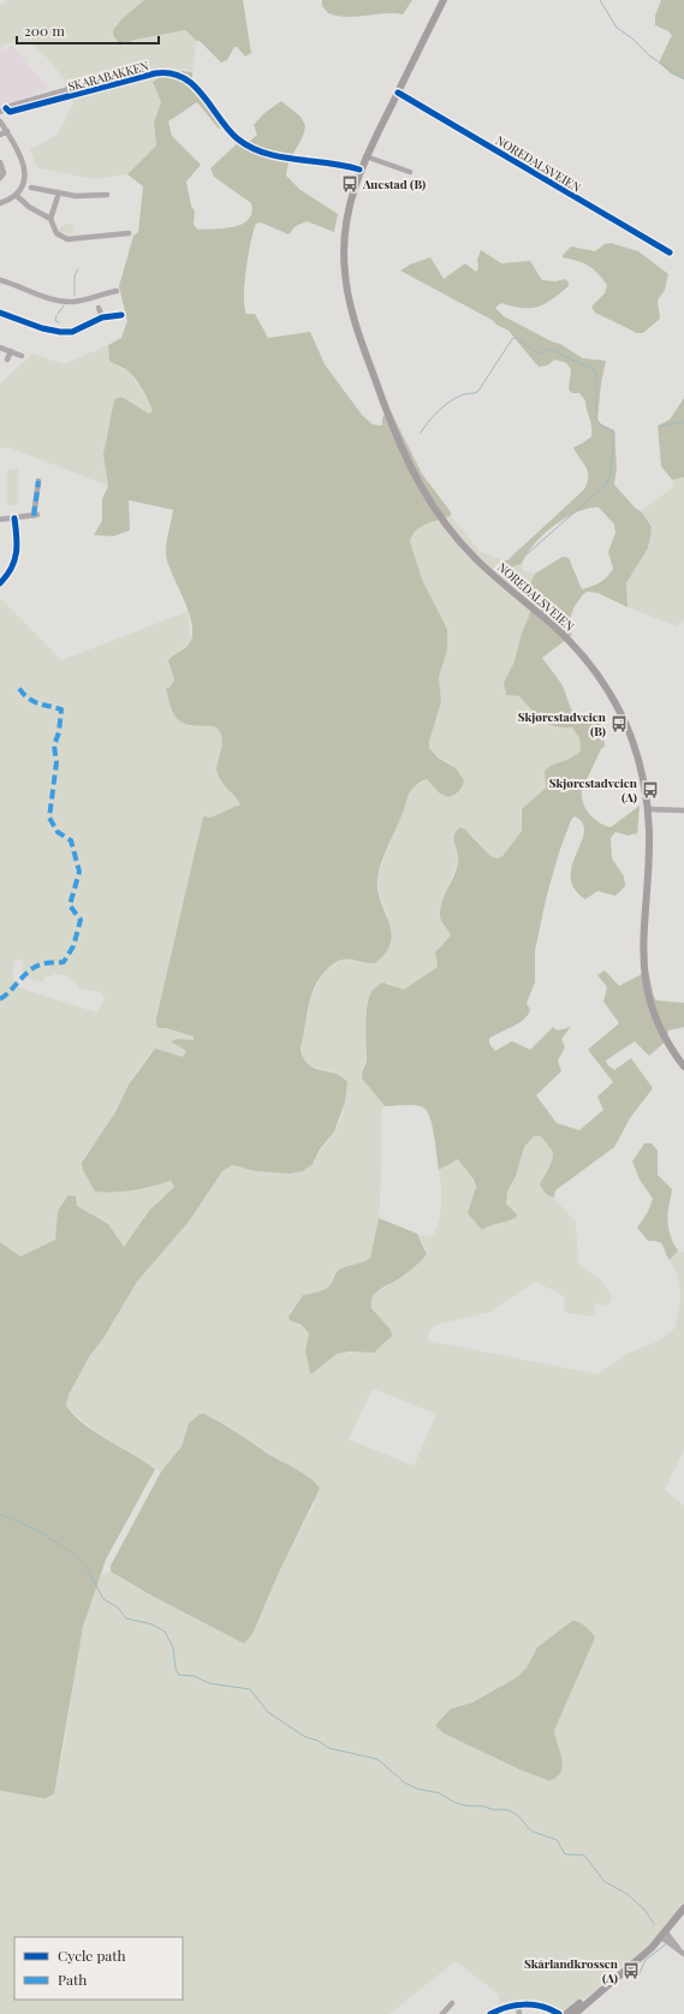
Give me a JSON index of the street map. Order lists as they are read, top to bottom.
{
  "streets": {
    "main road": ["NOREDALSVEIEN"],
    "street": ["SKARABAKKEN"]
  },
  "crossings": [
    ["SKARABAKKEN", "NOREDALSVEIEN"]
  ],
  "places": {
    "bus stop": [
      "Auestad (B)",
      "Skjørestadveien (B)",
      "Skjørestadveien (A)",
      "Skårlandkrossen (A)"
    ]
  },
  "legend": ["Cycle path", "Path"],
  "scale_bar": "200 m"
}
